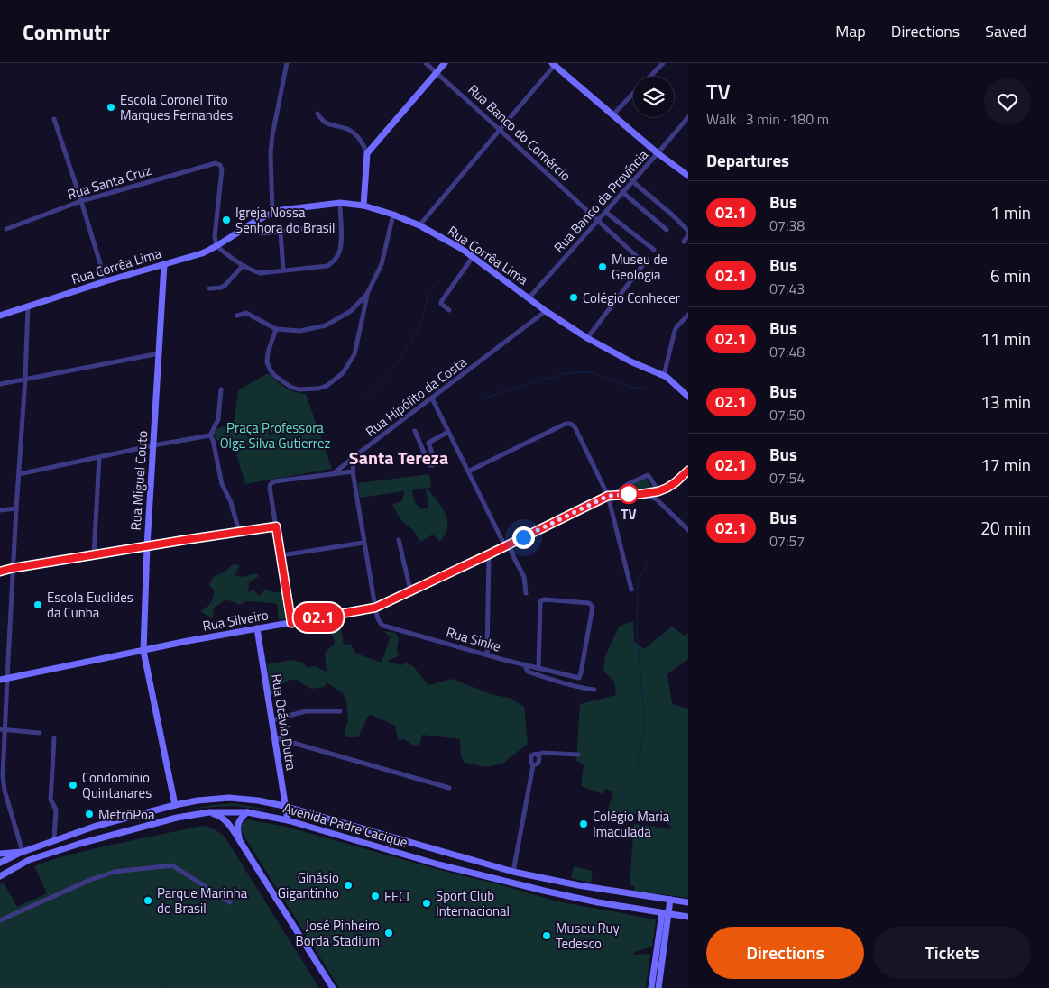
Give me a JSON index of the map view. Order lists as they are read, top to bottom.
{
  "streets": {
    "street": [
      "Rua Banco do Comércio",
      "Rua Santa Cruz",
      "Rua Banco da Província",
      "Rua Corrêa Lima",
      "Rua Hipólito da Costa",
      "Rua Miguel Couto",
      "Rua Silveiro",
      "Rua Sinke",
      "Rua Otávio Dutra",
      "Avenida Padre Cacique"
    ]
  },
  "crossings": [
    ["Rua Banco do Comércio", "Rua Banco da Província"],
    ["Rua Banco do Comércio", "Rua Corrêa Lima"],
    ["Rua Santa Cruz", "Rua Corrêa Lima"],
    ["Rua Banco da Província", "Rua Corrêa Lima"],
    ["Rua Corrêa Lima", "Rua Hipólito da Costa"],
    ["Rua Corrêa Lima", "Rua Miguel Couto"],
    ["Rua Miguel Couto", "Rua Silveiro"],
    ["Rua Miguel Couto", "Avenida Padre Cacique"],
    ["Rua Silveiro", "Rua Sinke"],
    ["Rua Silveiro", "Rua Otávio Dutra"],
    ["Rua Otávio Dutra", "Avenida Padre Cacique"]
  ],
  "districts": ["Santa Tereza"],
  "parks": ["Praça Professora Olga Silva Gutierrez"],
  "places": [
    "Escola Coronel Tito Marques Fernandes",
    "Igreja Nossa Senhora do Brasil",
    "Museu de Geologia",
    "Colégio Conhecer",
    "TV",
    "Escola Euclides da Cunha",
    "Condomínio Quintanares",
    "MetrôPoa",
    "Colégio Maria Imaculada",
    "Ginásio Gigantinho",
    "FECI",
    "Parque Marinha do Brasil",
    "Sport Club Internacional",
    "José Pinheiro Borda Stadium",
    "Museu Ruy Tedesco"
  ],
  "lines": ["bus line 02.1"],
  "page": {
    "header": "Commutr",
    "nav": ["Map", "Directions", "Saved"],
    "on_map": "02.1",
    "heading": [
      ["TV", "Walk · 3 min · 180 m"],
      "Departures"
    ],
    "list": [
      {
        "mark": "02.1",
        "name": "Bus",
        "note": "07:38",
        "value": "1 min"
      },
      {
        "mark": "02.1",
        "name": "Bus",
        "note": "07:43",
        "value": "6 min"
      },
      {
        "mark": "02.1",
        "name": "Bus",
        "note": "07:48",
        "value": "11 min"
      },
      {
        "mark": "02.1",
        "name": "Bus",
        "note": "07:50",
        "value": "13 min"
      },
      {
        "mark": "02.1",
        "name": "Bus",
        "note": "07:54",
        "value": "17 min"
      },
      {
        "mark": "02.1",
        "name": "Bus",
        "note": "07:57",
        "value": "20 min"
      }
    ],
    "buttons": ["Directions", "Tickets"]
  }
}
